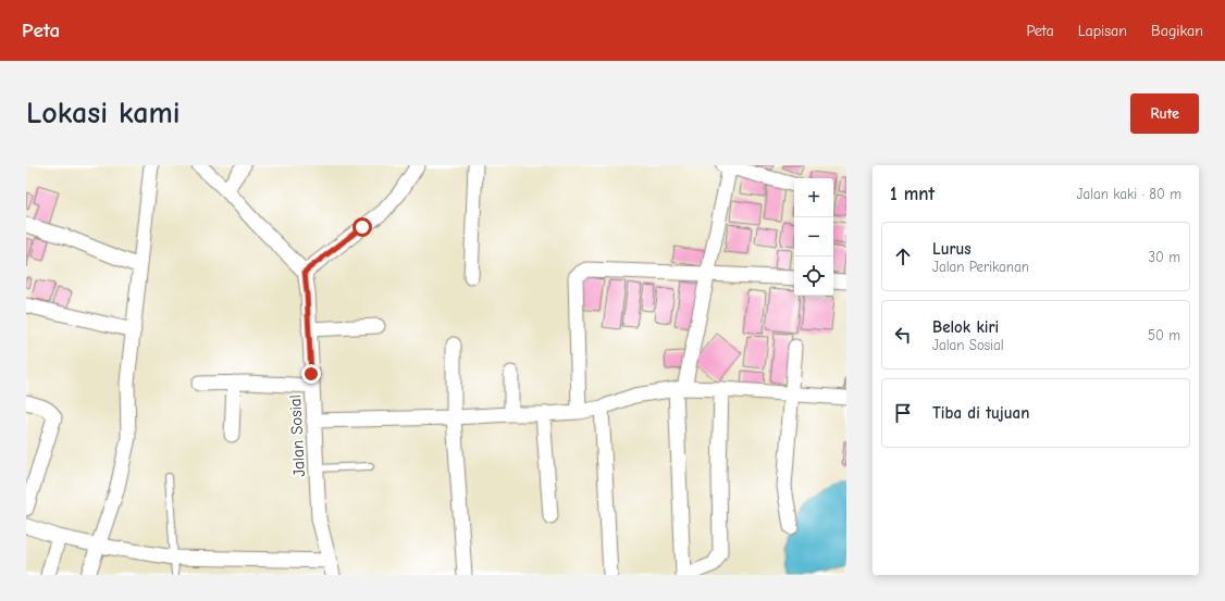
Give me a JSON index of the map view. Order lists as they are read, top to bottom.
{
  "streets": {
    "street": ["Jalan Sosial"]
  },
  "page": {
    "header": "Peta",
    "nav": ["Peta", "Lapisan", "Bagikan"],
    "buttons": "Rute",
    "title": "Lokasi kami",
    "heading": ["1 mnt", "Jalan kaki · 80 m"],
    "map_buttons": ["+", "−"],
    "list": [
      ["Lurus", "Jalan Perikanan", "30 m"],
      ["Belok kiri", "Jalan Sosial", "50 m"],
      "Tiba di tujuan"
    ]
  }
}
